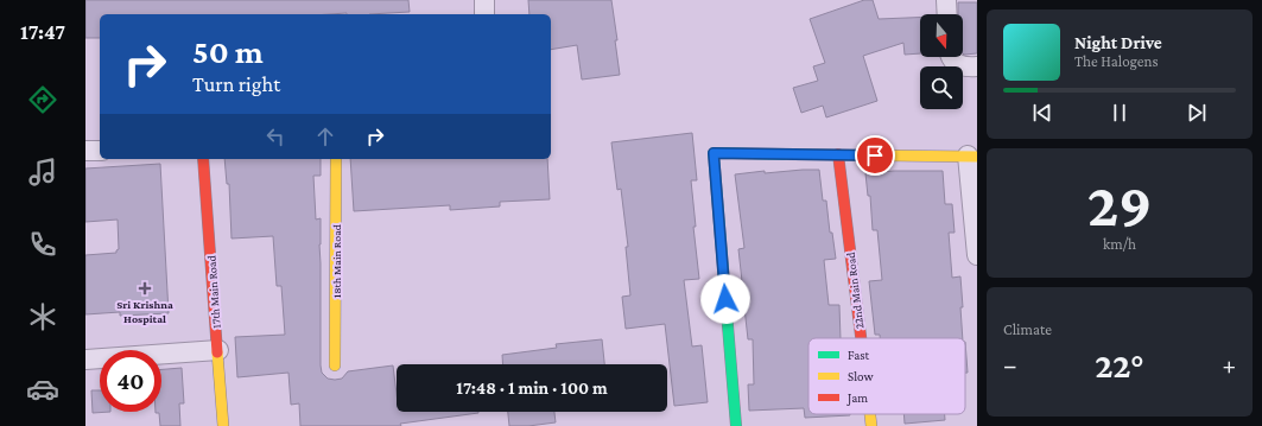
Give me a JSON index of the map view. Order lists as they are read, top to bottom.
{
  "streets": {
    "street": ["18th Main Road", "22nd Main Road", "17th Main Road"]
  },
  "places": {
    "health": ["Sri Krishna Hospital"]
  },
  "legend": ["Fast", "Slow", "Jam"],
  "north": "bottom",
  "page": {
    "tabs": "17:47",
    "turn": ["50 m", "Turn right"],
    "song": ["Night Drive", "The Halogens"],
    "tile": [
      ["29", "km/h"],
      "Climate"
    ],
    "heat": ["−", "22°", "+"],
    "limit": "40",
    "trip": "17:48 · 1 min · 100 m"
  }
}
